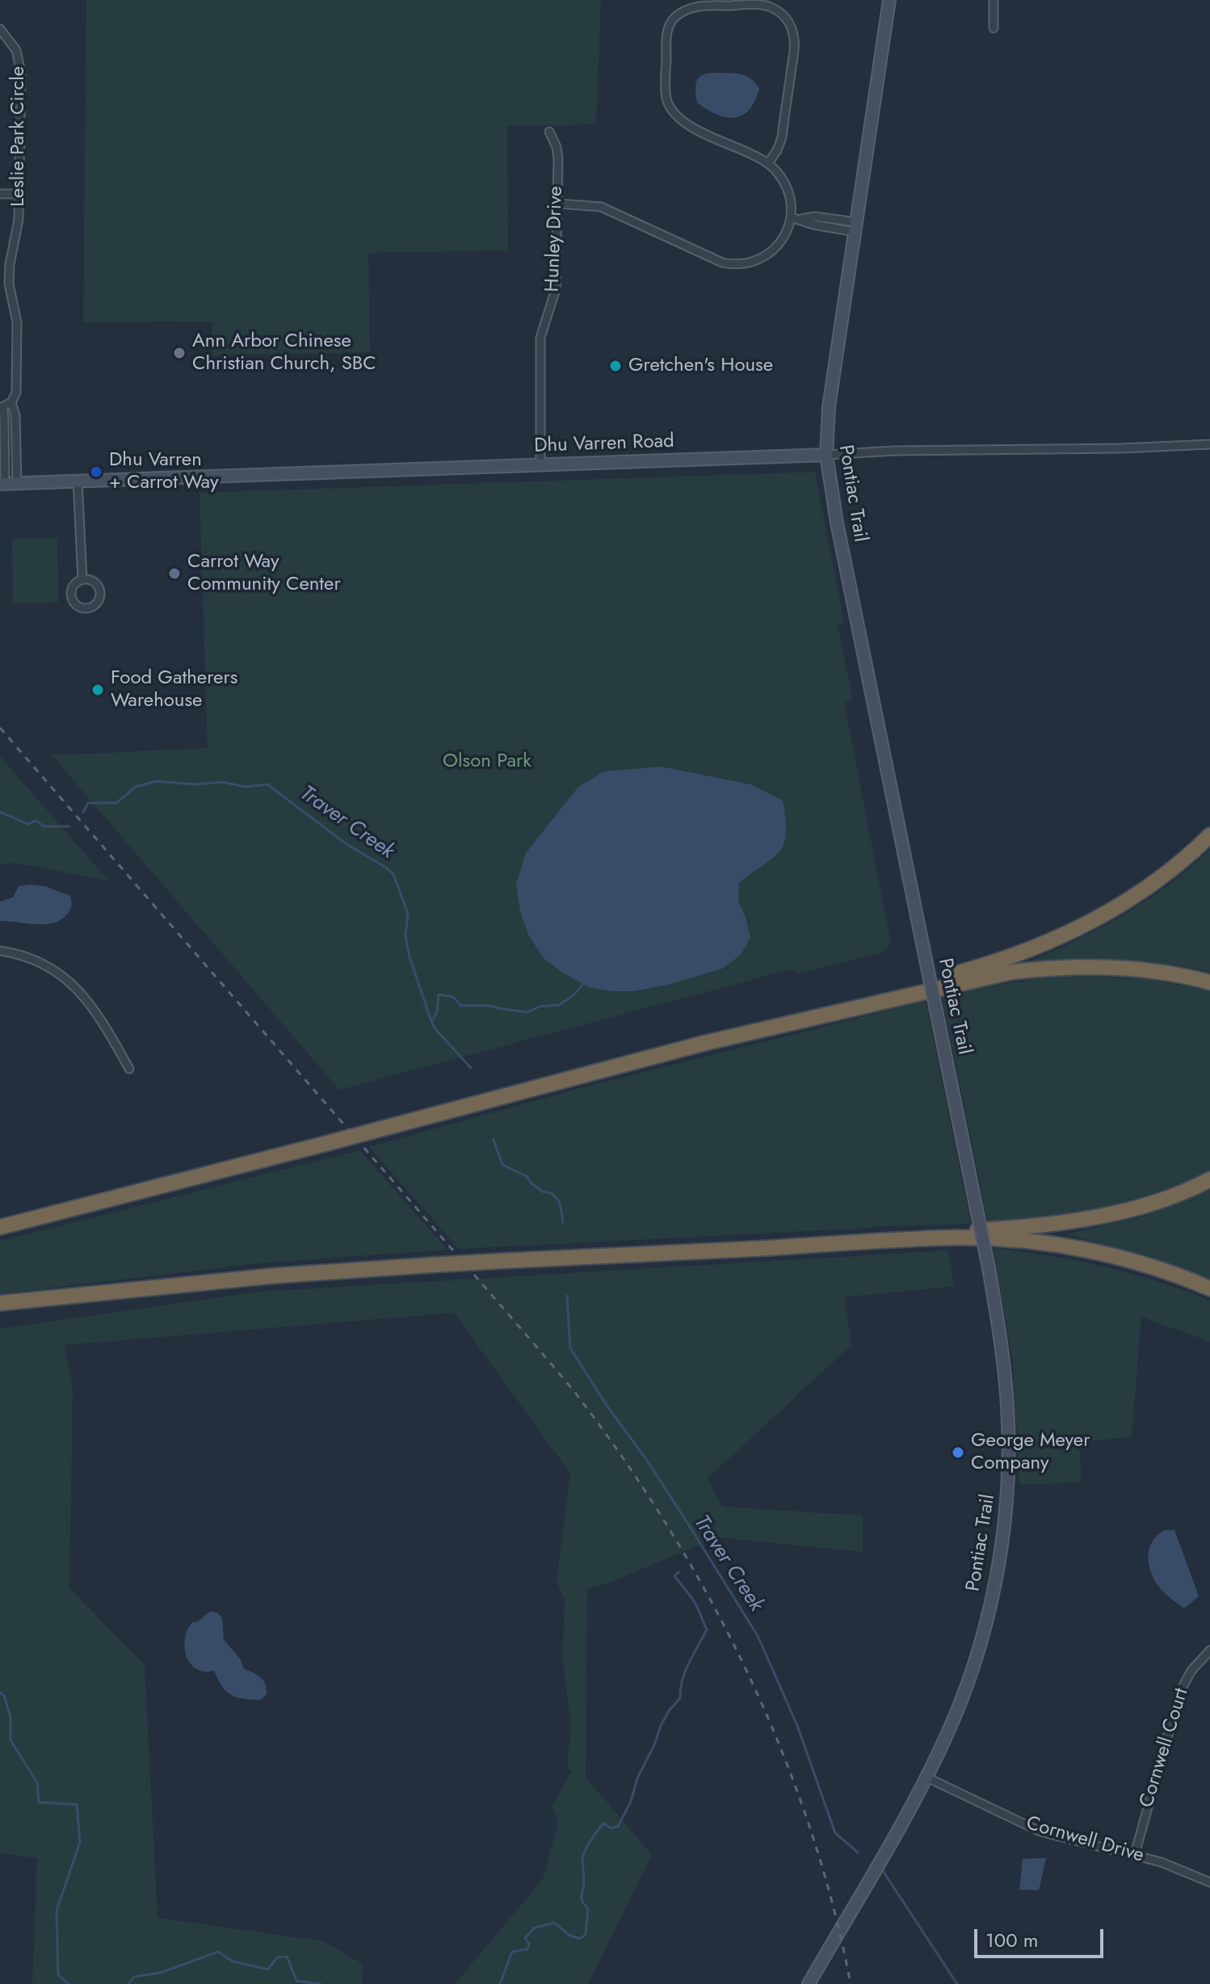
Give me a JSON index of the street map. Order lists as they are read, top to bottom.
{
  "streets": {
    "main road": ["Dhu Varren Road", "Pontiac Trail"],
    "street": [
      "Leslie Park Circle",
      "Hunley Drive",
      "Cornwell Court",
      "Cornwell Drive"
    ]
  },
  "crossings": [
    ["Leslie Park Circle", "Dhu Varren Road"],
    ["Hunley Drive", "Dhu Varren Road"],
    ["Dhu Varren Road", "Pontiac Trail"],
    ["Pontiac Trail", "Cornwell Drive"],
    ["Cornwell Court", "Cornwell Drive"]
  ],
  "water": ["Traver Creek"],
  "parks": ["Olson Park"],
  "places": [
    "Ann Arbor Chinese Christian Church, SBC",
    "Gretchen's House",
    "Dhu Varren + Carrot Way",
    "Carrot Way Community Center",
    "Food Gatherers Warehouse",
    "George Meyer Company"
  ],
  "scale_bar": "100 m"
}
